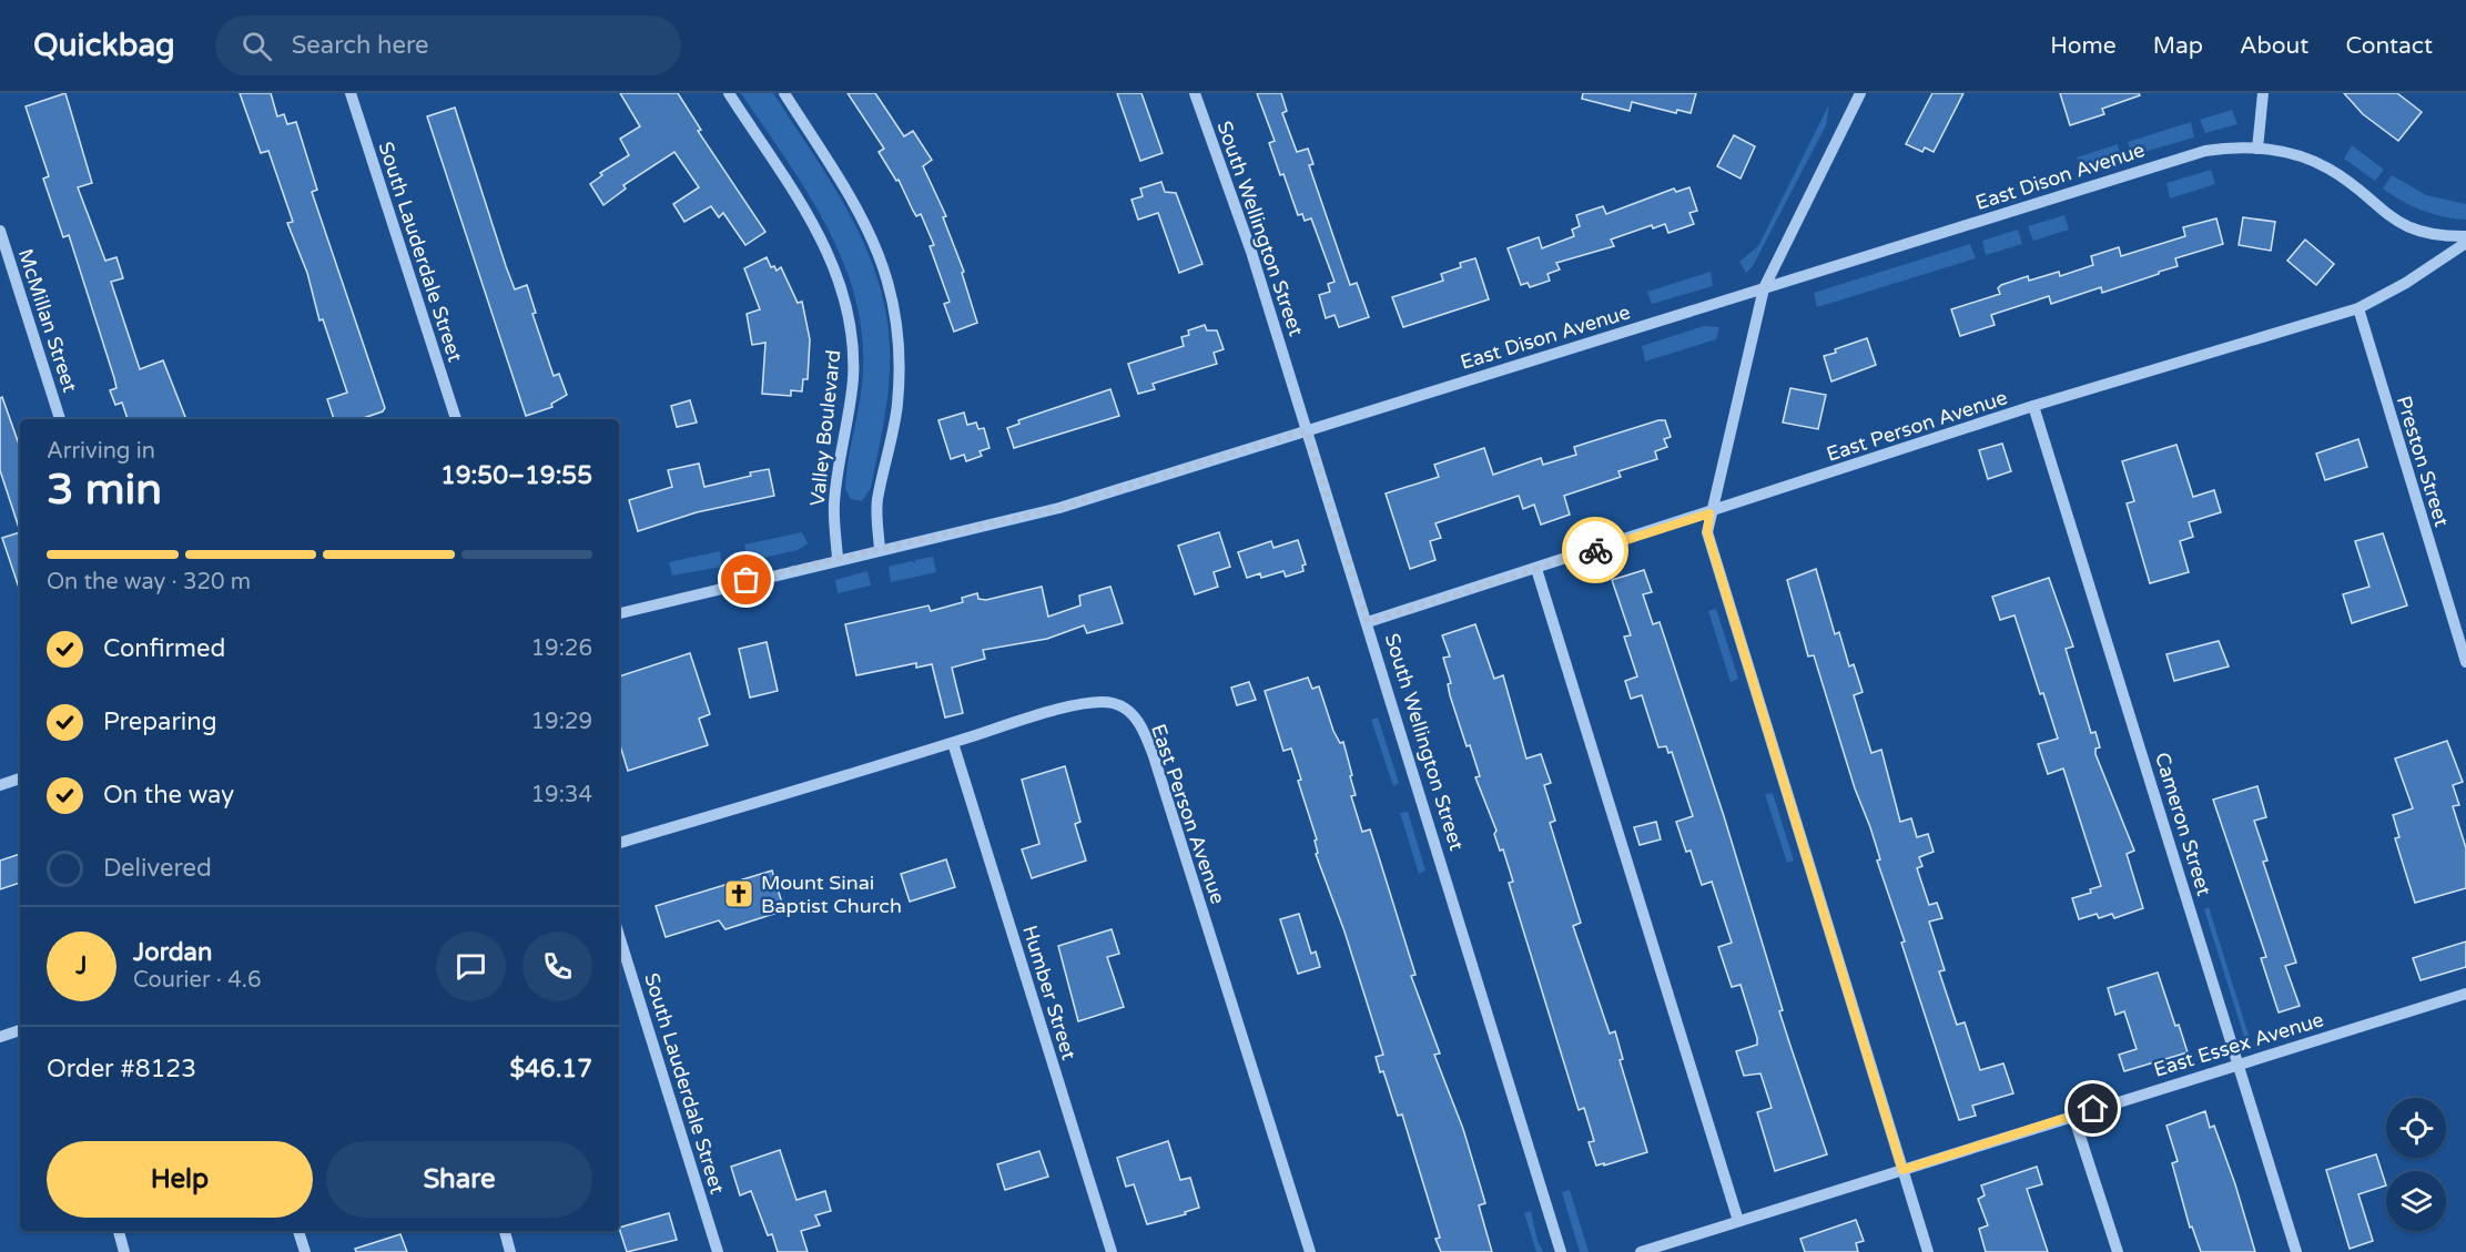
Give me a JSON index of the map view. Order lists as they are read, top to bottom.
{
  "streets": {
    "street": [
      "East Dison Avenue",
      "South Wellington Street",
      "South Lauderdale Street",
      "McMillan Street",
      "East Person Avenue",
      "Valley Boulevard",
      "Preston Street",
      "Cameron Street",
      "Humber Street",
      "East Essex Avenue"
    ]
  },
  "crossings": [
    ["East Dison Avenue", "South Wellington Street"],
    ["East Dison Avenue", "Valley Boulevard"],
    ["South Wellington Street", "East Person Avenue"],
    ["East Person Avenue", "Preston Street"],
    ["East Person Avenue", "Cameron Street"],
    ["East Person Avenue", "Humber Street"],
    ["Cameron Street", "East Essex Avenue"]
  ],
  "places": {
    "church": ["Mount Sinai Baptist Church"]
  },
  "page": {
    "header": "Quickbag",
    "search": "Search here",
    "nav": [
      "Home",
      "Map",
      "About",
      "Contact"
    ],
    "heading": ["3 min", "Arriving in", "19:50–19:55"],
    "panel": [
      "Jordan",
      "Courier · 4.6",
      "Order #8123",
      "$46.17"
    ],
    "bar": "On the way · 320 m",
    "list": [
      ["Confirmed", "19:26"],
      ["Preparing", "19:29"],
      ["On the way", "19:34"],
      "Delivered"
    ],
    "round": "J",
    "buttons": ["Help", "Share"]
  }
}
